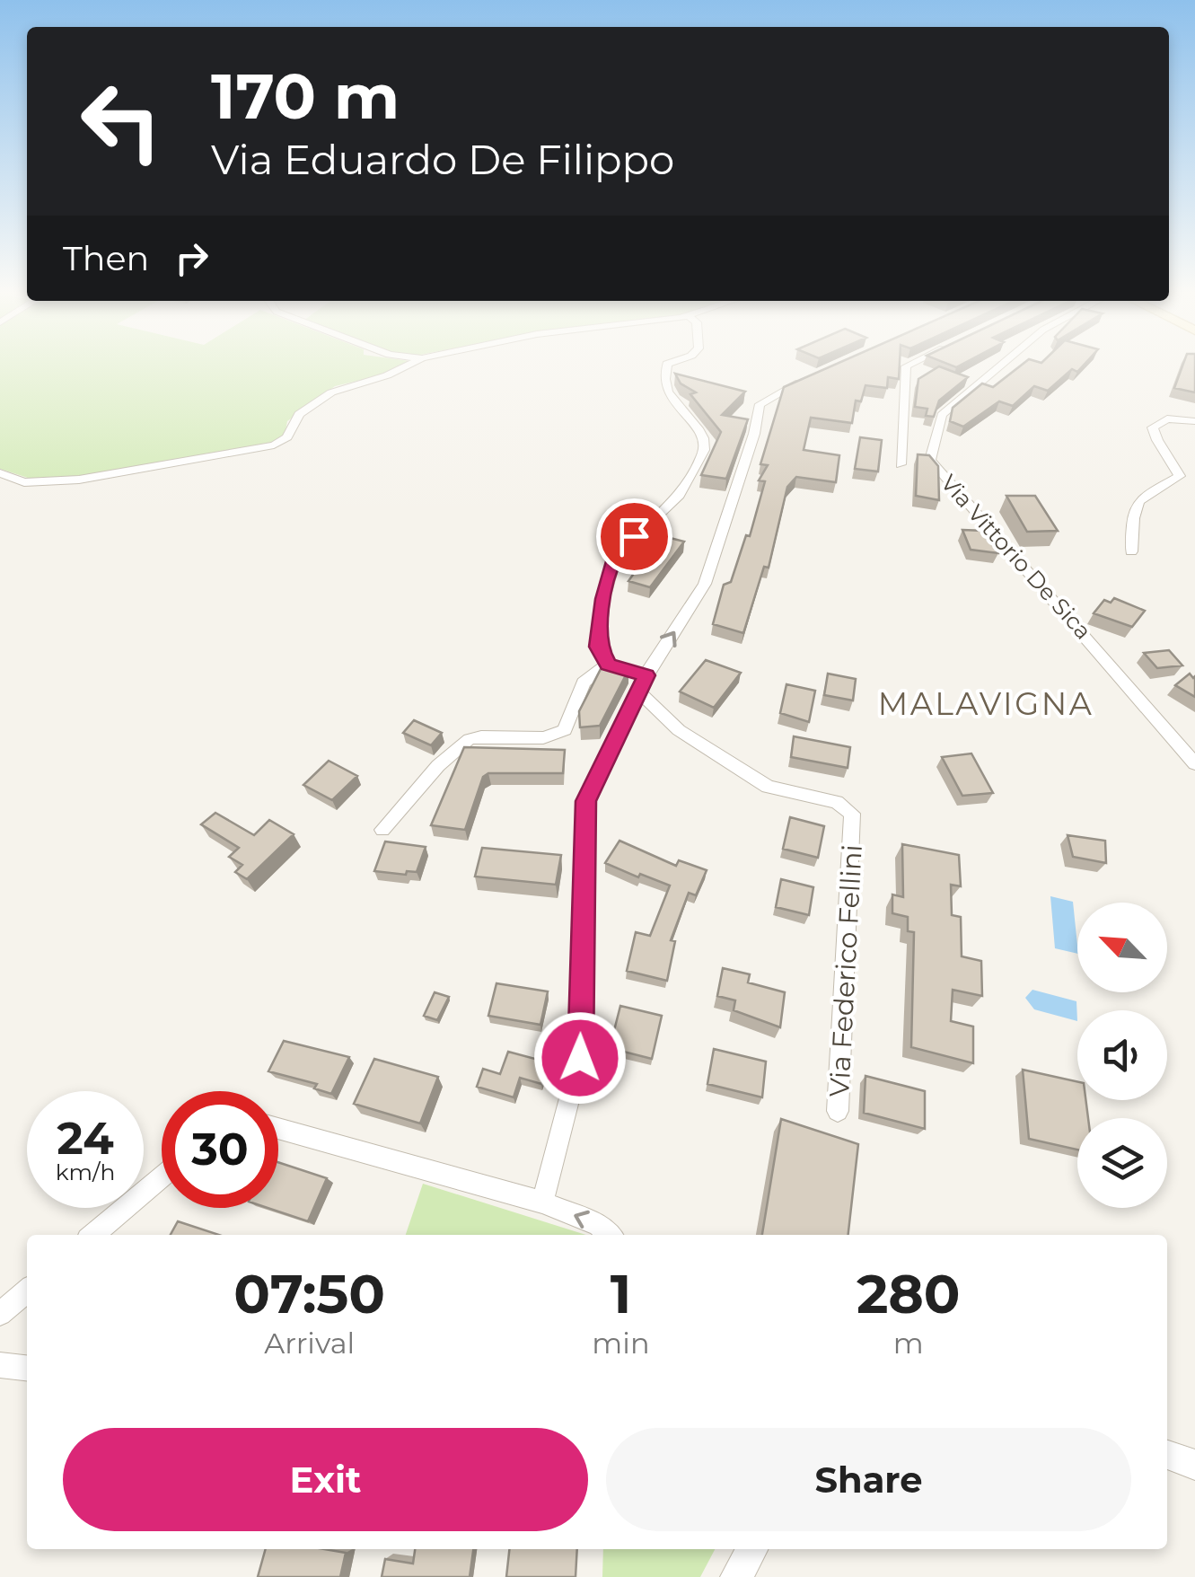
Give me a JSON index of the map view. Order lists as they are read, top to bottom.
{
  "streets": {
    "street": ["Via Vittorio De Sica", "Via Federico Fellini"]
  },
  "districts": ["MALAVIGNA"],
  "north": "top left",
  "page": {
    "turn": ["170 m", "Via Eduardo De Filippo"],
    "then": "Then",
    "speed": "24 km/h",
    "limit": "30",
    "eta": [
      "07:50",
      "Arrival",
      "1",
      "min",
      "280",
      "m"
    ],
    "buttons": ["Exit", "Share"]
  }
}
